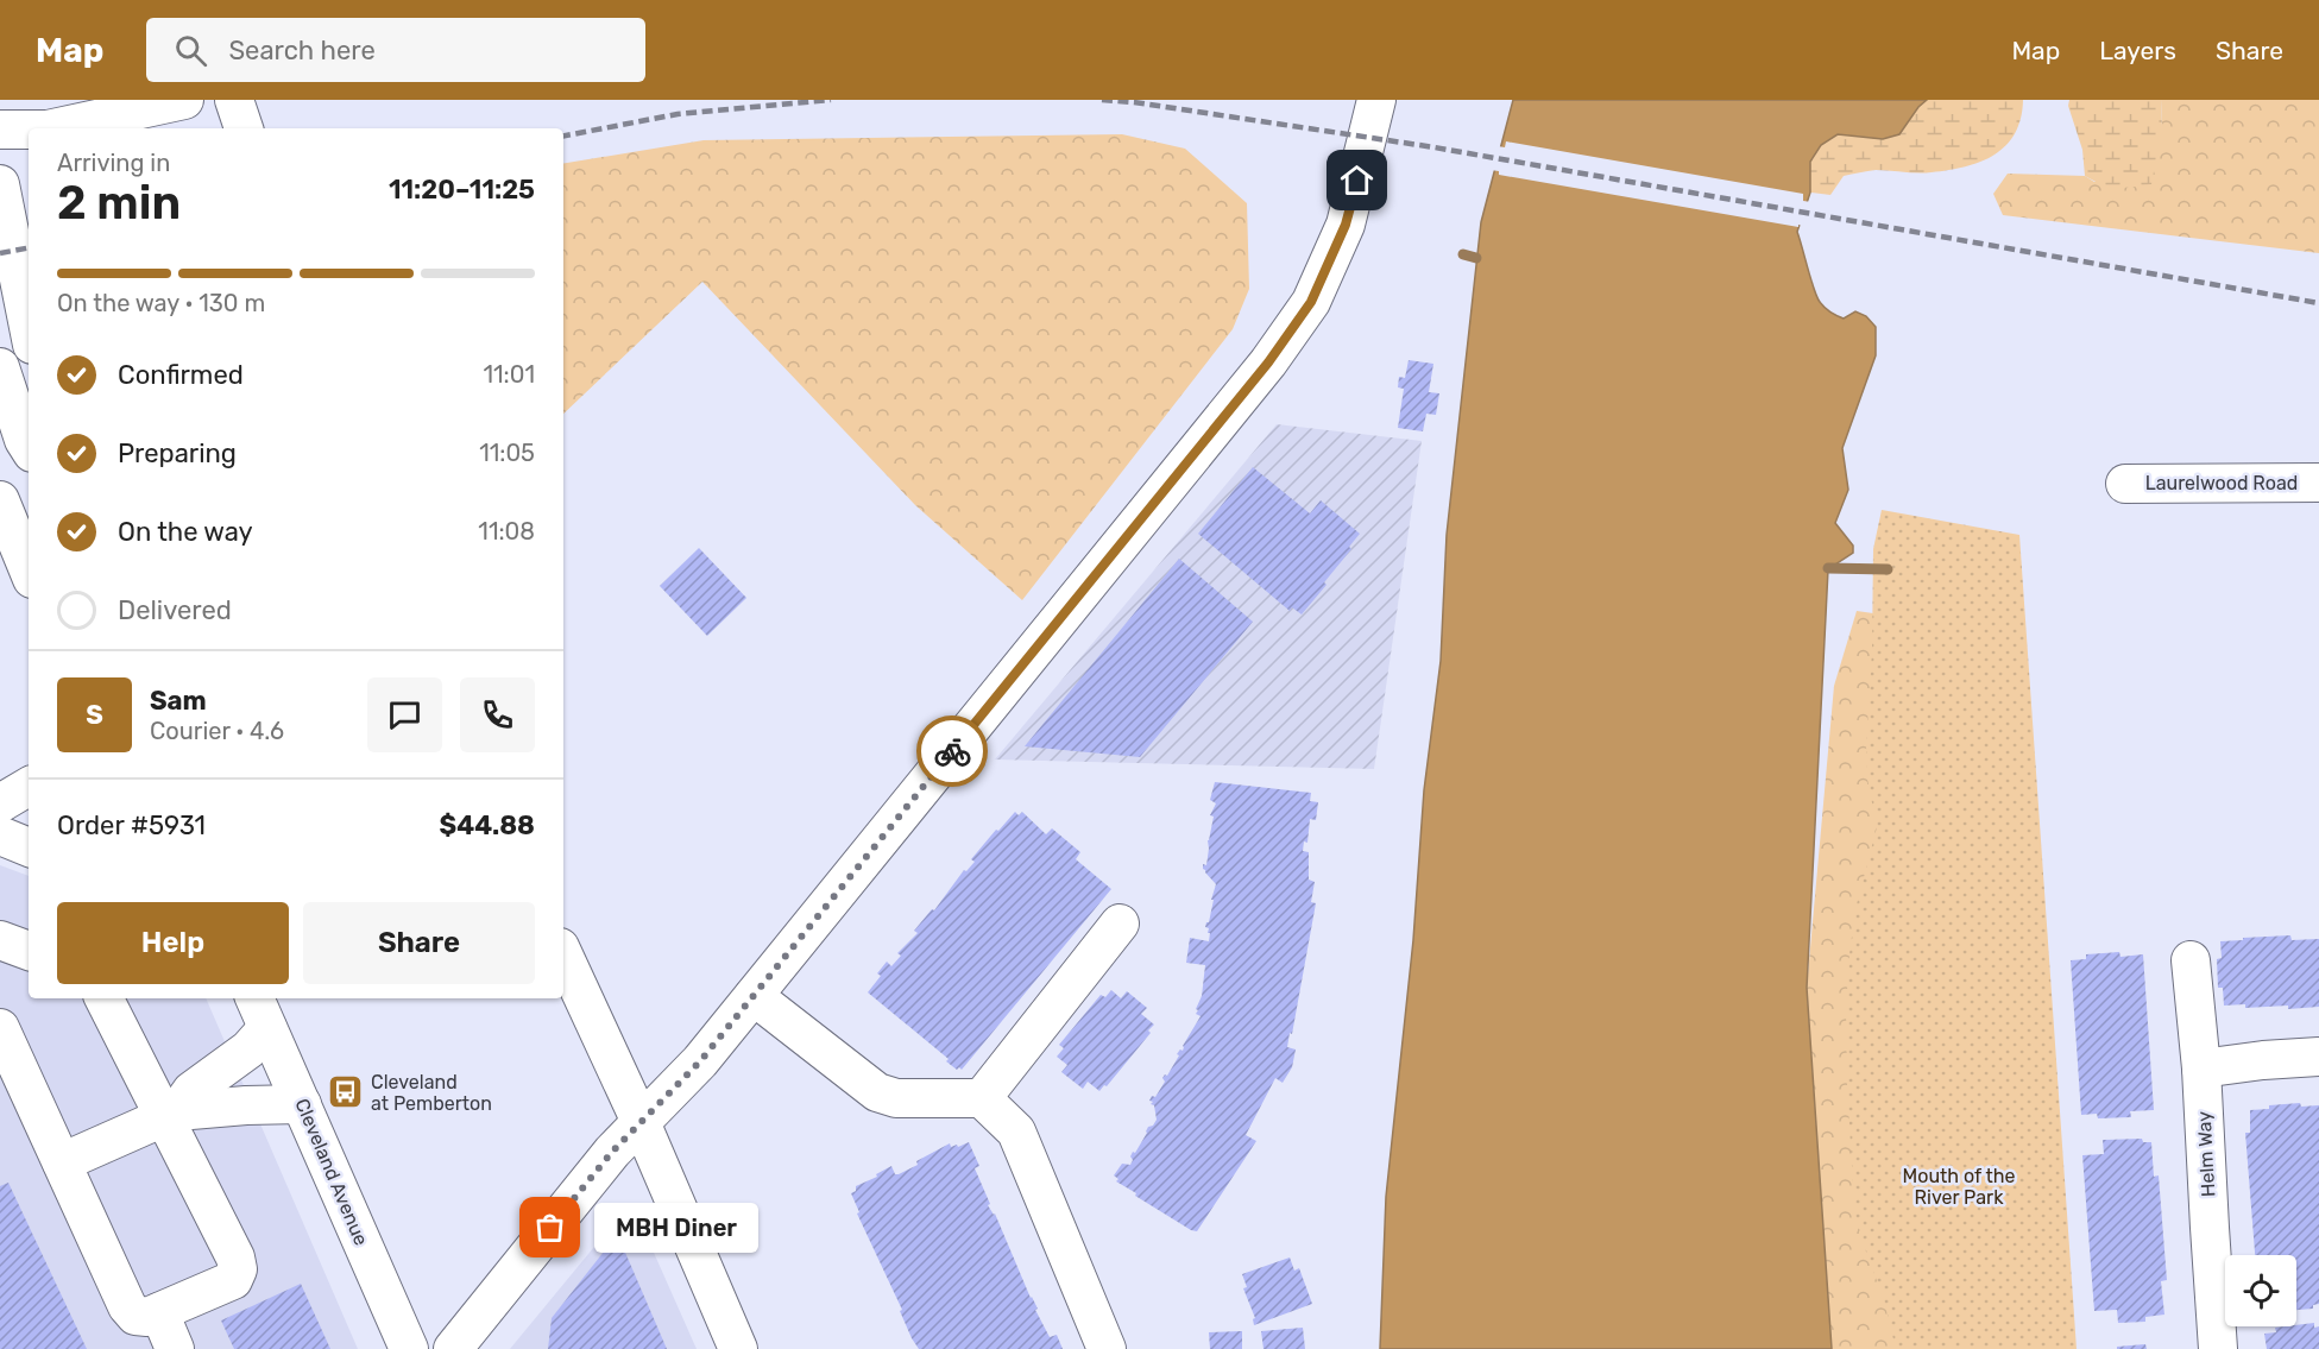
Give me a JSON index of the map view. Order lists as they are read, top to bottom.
{
  "streets": {
    "street": ["Laurelwood Road", "Helm Way", "Cleveland Avenue"]
  },
  "parks": ["Mouth of the River Park"],
  "places": {
    "bus stop": ["Cleveland at Pemberton"],
    "other": ["MBH Diner"]
  },
  "page": {
    "header": "Map",
    "search": "Search here",
    "nav": ["Map", "Layers", "Share"],
    "heading": ["2 min", "Arriving in", "11:20–11:25"],
    "panel": [
      "Sam",
      "Courier · 4.6",
      "Order #5931",
      "$44.88"
    ],
    "bar": "On the way · 130 m",
    "list": [
      ["Confirmed", "11:01"],
      ["Preparing", "11:05"],
      ["On the way", "11:08"],
      "Delivered"
    ],
    "round": "S",
    "buttons": ["Help", "Share"],
    "bubble": "MBH Diner"
  }
}
